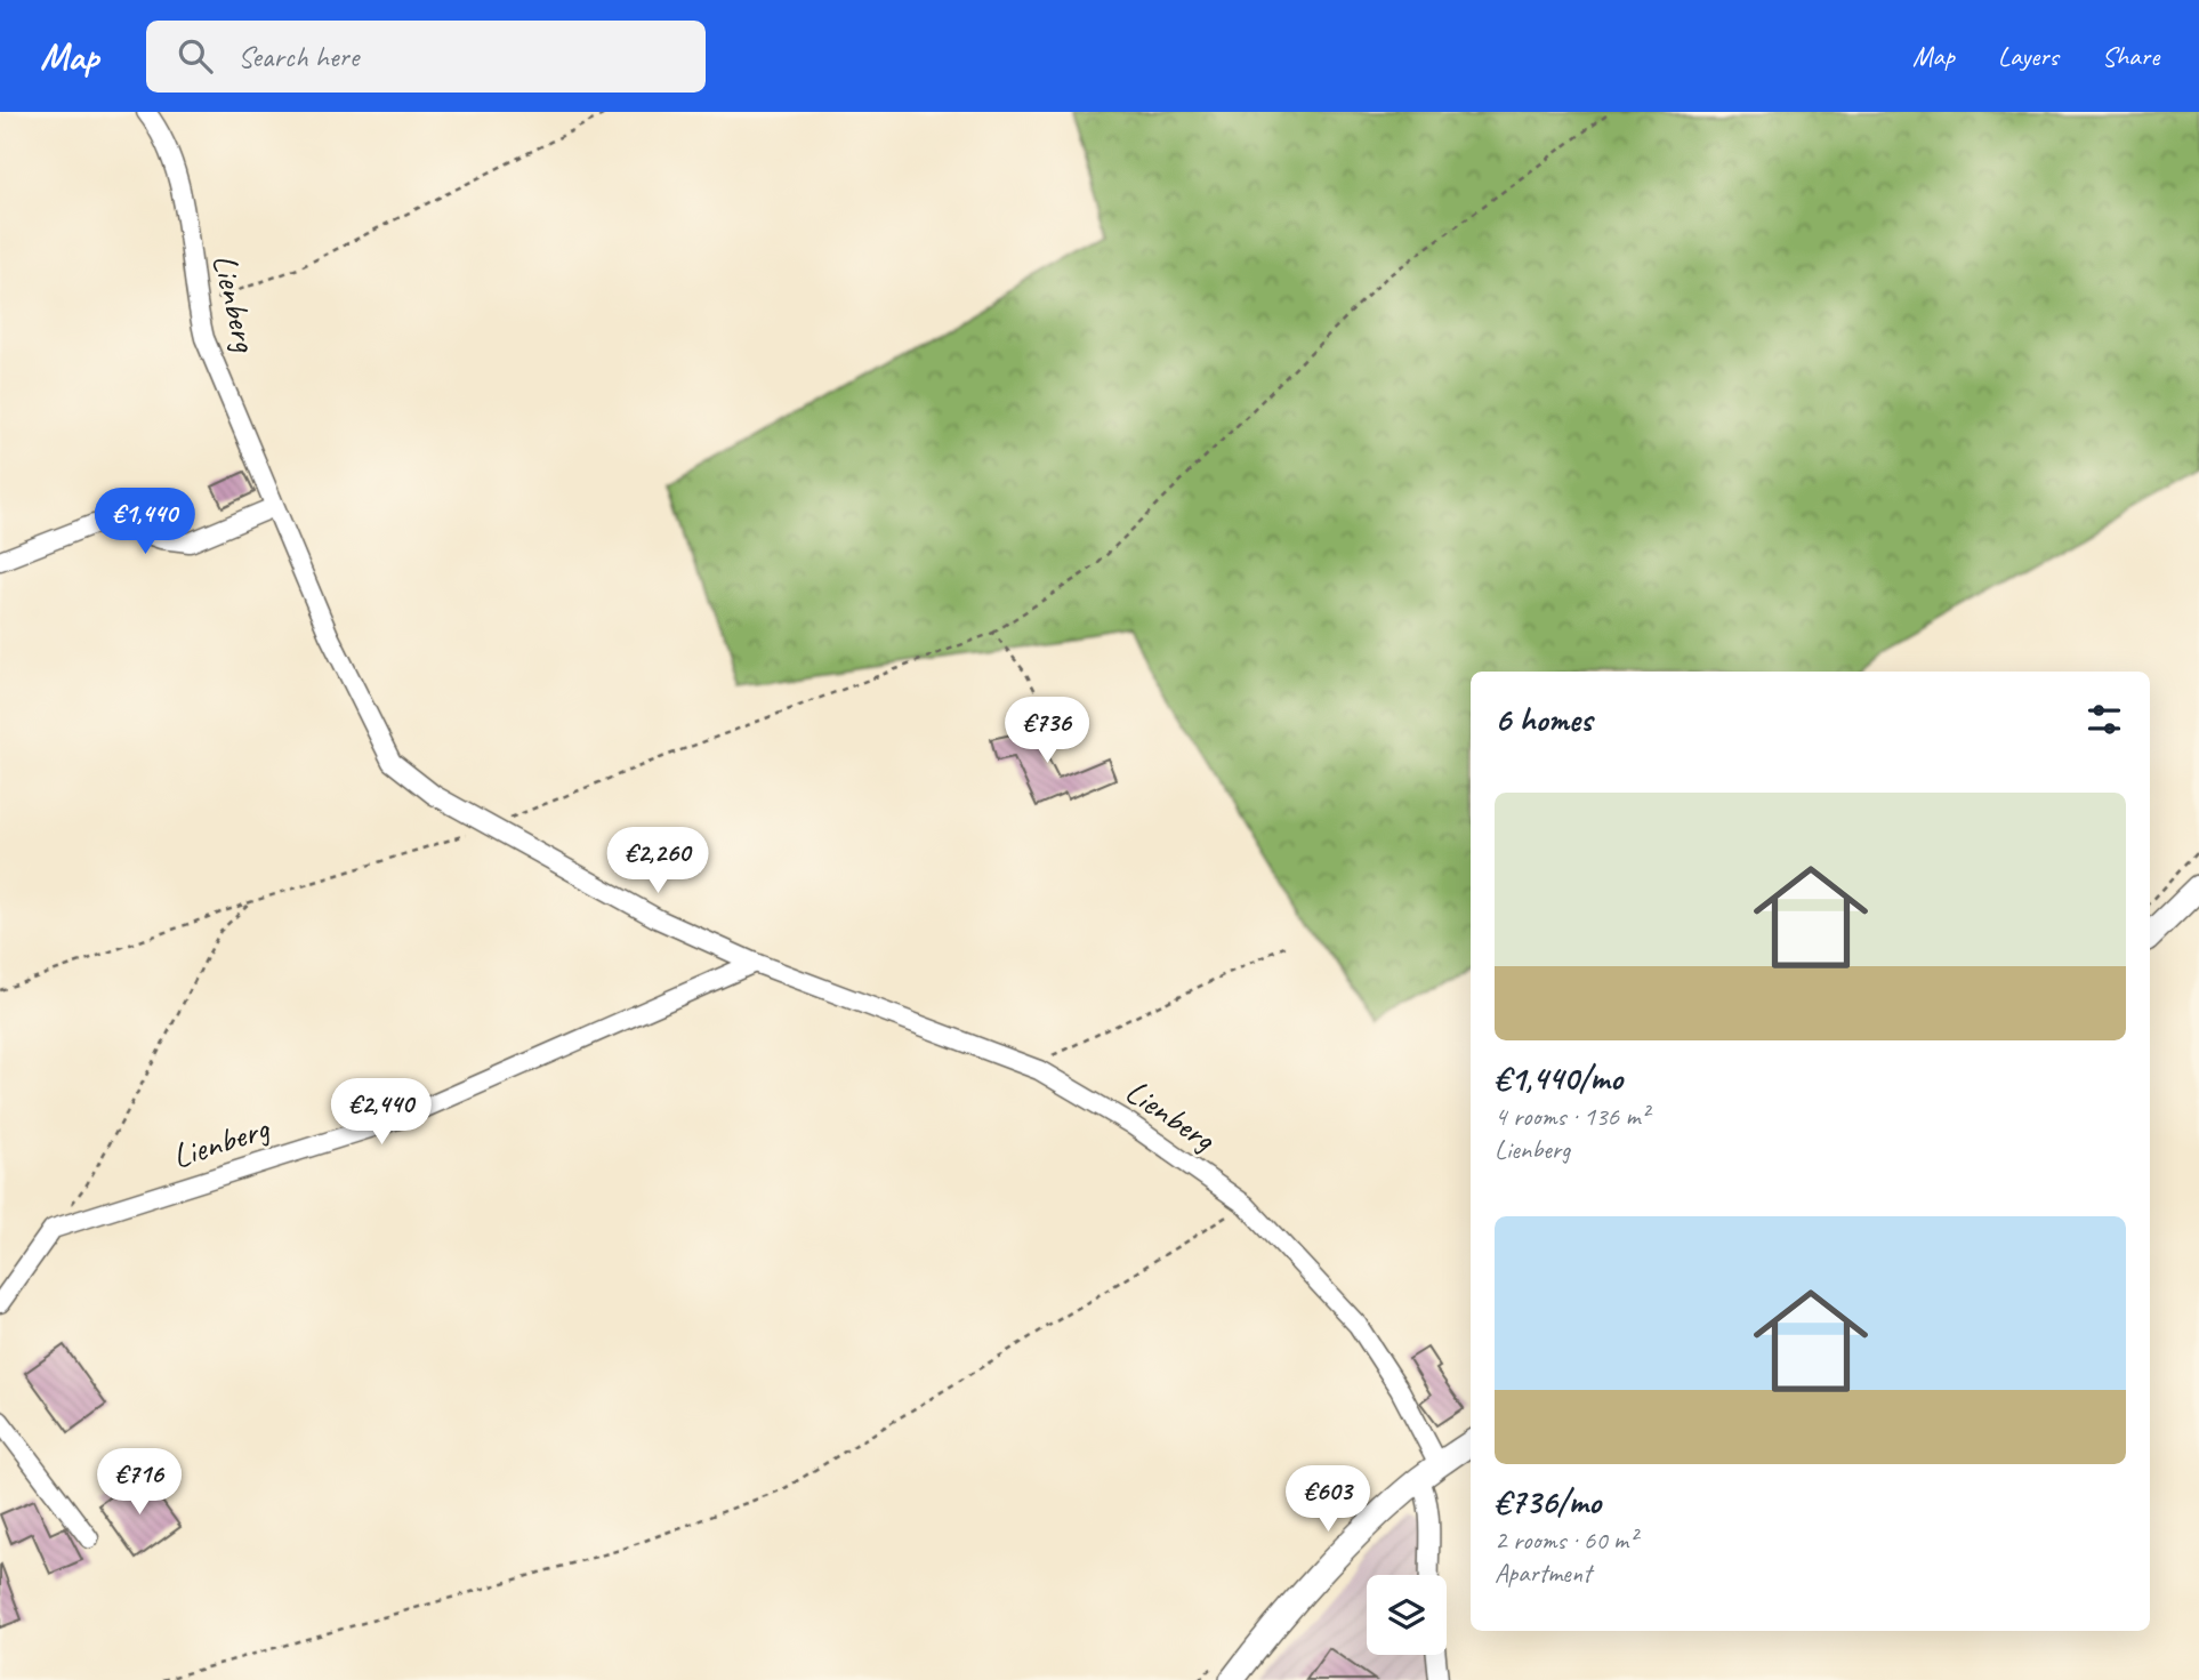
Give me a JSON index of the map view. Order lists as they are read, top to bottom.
{
  "streets": {
    "street": ["Lienberg"]
  },
  "page": {
    "header": "Map",
    "search": "Search here",
    "nav": ["Map", "Layers", "Share"],
    "price": [
      "€1,440",
      "€736",
      "€2,260",
      "€2,440",
      "€716",
      "€603"
    ],
    "heading": "6 homes",
    "list": [
      {
        "name": "€1,440/mo",
        "note": "4 rooms · 136 m² · Lienberg"
      },
      {
        "name": "€736/mo",
        "note": "2 rooms · 60 m² · Apartment"
      }
    ]
  }
}
